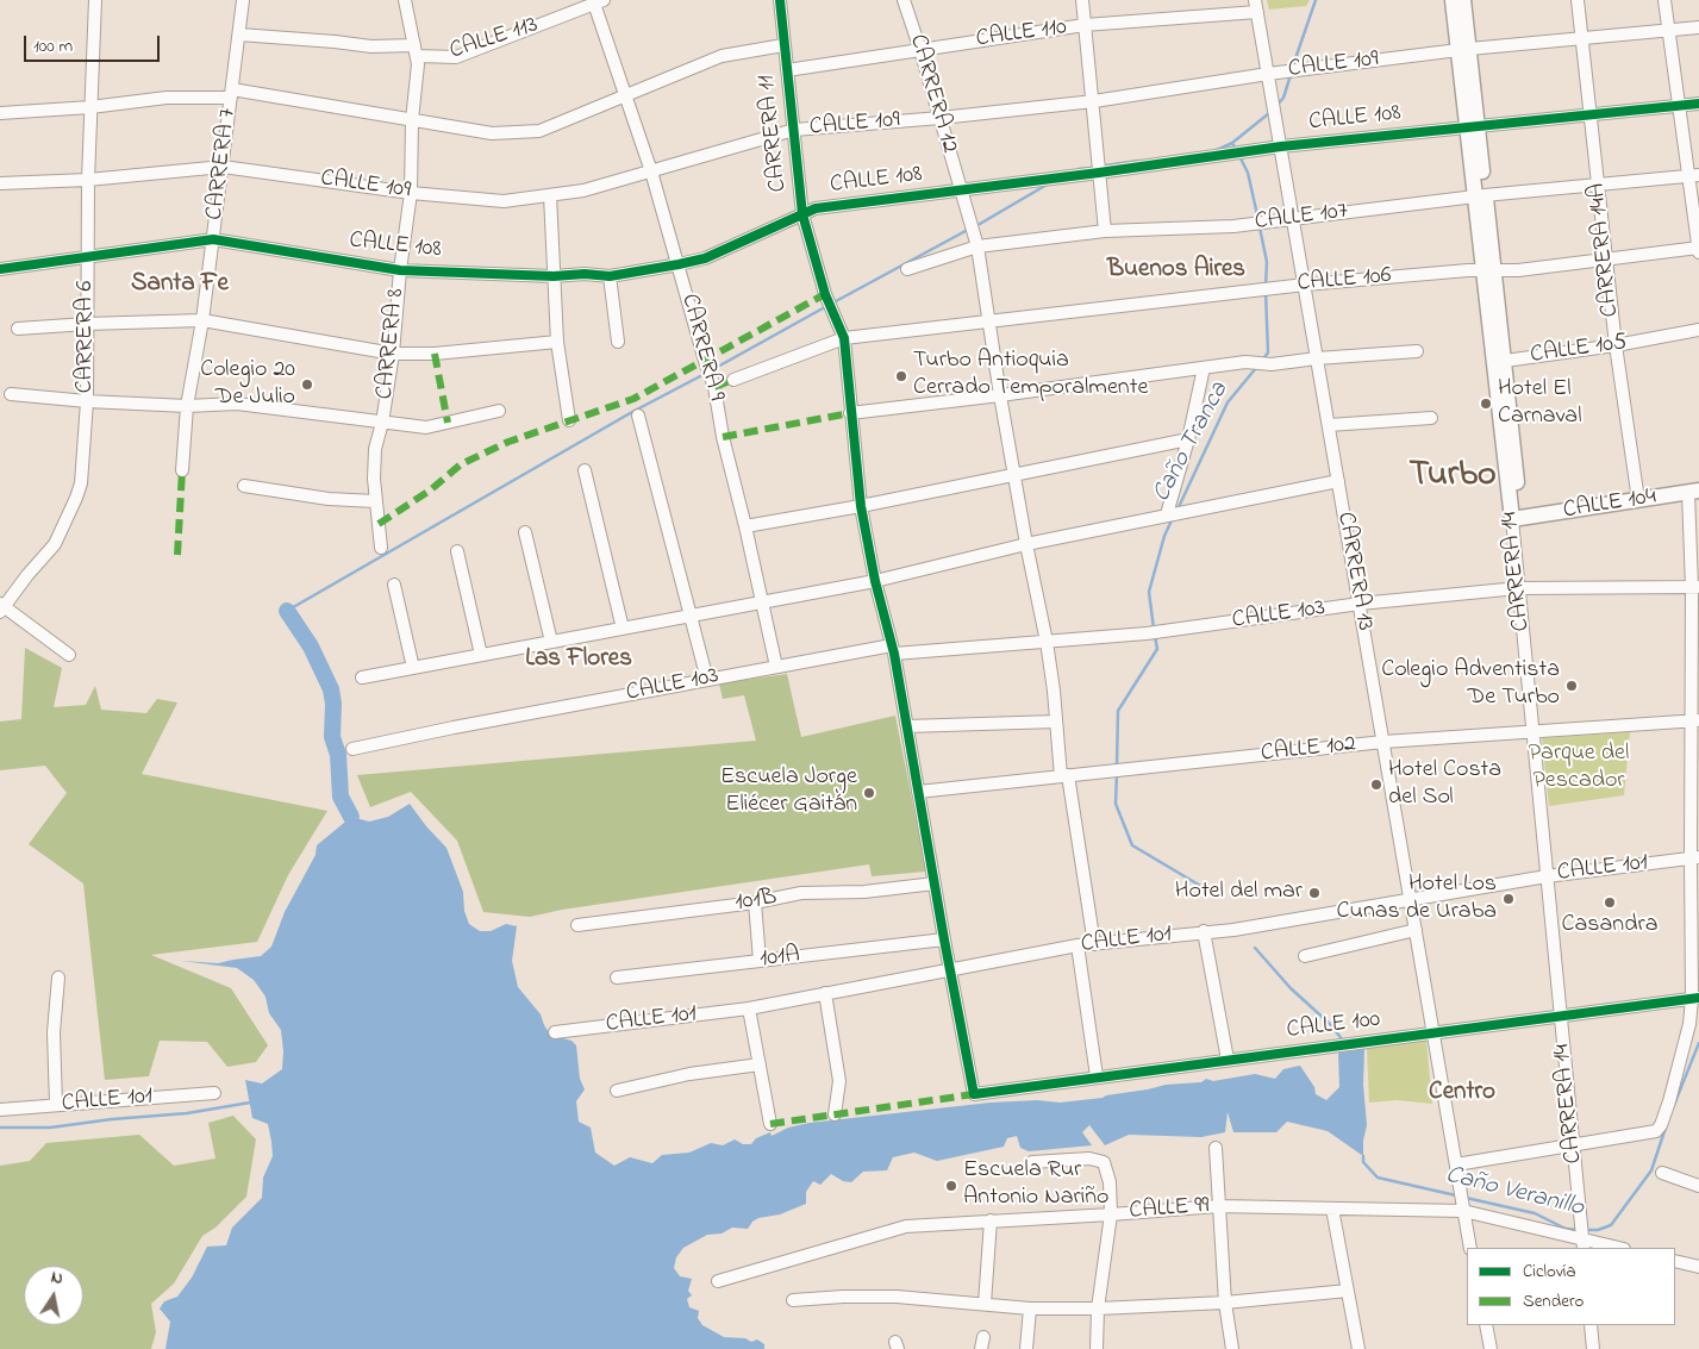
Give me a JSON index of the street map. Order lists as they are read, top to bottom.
{
  "streets": {
    "main road": ["CALLE 104", "CARRERA 14"],
    "street": [
      "CALLE 110",
      "CALLE 113",
      "CALLE 109",
      "CARRERA 12",
      "CALLE 108",
      "CARRERA 11",
      "CARRERA 7",
      "CALLE 107",
      "CARRERA 14A",
      "CALLE 106",
      "CARRERA 6",
      "CARRERA 8",
      "CARRERA 9",
      "CALLE 105",
      "CARRERA 13",
      "CALLE 103",
      "CALLE 102",
      "CALLE 101",
      "101B",
      "101A",
      "CALLE 100",
      "CALLE 99"
    ]
  },
  "crossings": [
    ["CALLE 110", "CARRERA 12"],
    ["CALLE 110", "CARRERA 11"],
    ["CALLE 110", "CARRERA 13"],
    ["CALLE 113", "CARRERA 7"],
    ["CALLE 113", "CARRERA 8"],
    ["CALLE 113", "CARRERA 9"],
    ["CALLE 109", "CARRERA 12"],
    ["CALLE 109", "CARRERA 11"],
    ["CALLE 109", "CARRERA 7"],
    ["CALLE 109", "CARRERA 14A"],
    ["CALLE 109", "CARRERA 6"],
    ["CALLE 109", "CARRERA 8"],
    ["CALLE 109", "CARRERA 9"],
    ["CALLE 109", "CARRERA 13"],
    ["CALLE 109", "CARRERA 14"],
    ["CARRERA 12", "CALLE 108"],
    ["CARRERA 12", "CALLE 107"],
    ["CALLE 108", "CARRERA 11"],
    ["CALLE 108", "CARRERA 7"],
    ["CALLE 108", "CARRERA 14A"],
    ["CALLE 108", "CARRERA 6"],
    ["CALLE 108", "CARRERA 8"],
    ["CALLE 108", "CARRERA 9"],
    ["CALLE 108", "CARRERA 13"],
    ["CALLE 108", "CARRERA 14"],
    ["CARRERA 11", "CALLE 106"],
    ["CARRERA 11", "CALLE 103"],
    ["CARRERA 11", "CALLE 102"],
    ["CARRERA 11", "CALLE 101"],
    ["CARRERA 11", "101B"],
    ["CARRERA 11", "101A"],
    ["CARRERA 11", "CALLE 100"],
    ["CALLE 107", "CARRERA 14A"],
    ["CALLE 107", "CARRERA 13"],
    ["CALLE 107", "CARRERA 14"],
    ["CARRERA 14A", "CALLE 106"],
    ["CARRERA 14A", "CALLE 105"],
    ["CARRERA 14A", "CALLE 104"],
    ["CALLE 106", "CARRERA 13"],
    ["CALLE 106", "CARRERA 14"],
    ["CARRERA 9", "CALLE 103"],
    ["CALLE 105", "CARRERA 14"],
    ["CALLE 104", "CARRERA 14"],
    ["CARRERA 13", "CALLE 103"],
    ["CARRERA 13", "CALLE 102"],
    ["CARRERA 13", "CALLE 101"],
    ["CARRERA 13", "CALLE 100"],
    ["CARRERA 13", "CALLE 99"],
    ["CARRERA 14", "CALLE 103"],
    ["CARRERA 14", "CALLE 102"],
    ["CARRERA 14", "CALLE 101"],
    ["CARRERA 14", "CALLE 100"],
    ["CARRERA 14", "CALLE 99"]
  ],
  "districts": [
    "Buenos Aires",
    "Santa Fe",
    "Turbo",
    "Las Flores",
    "Centro"
  ],
  "water": ["Caño Tranca", "Caño Veranillo"],
  "parks": ["Parque del Pescador"],
  "places": [
    "Turbo Antioquia Cerrado Temporalmente",
    "Colegio 20 De Julio",
    "Hotel El Carnaval",
    "Colegio Adventista De Turbo",
    "Hotel Costa del Sol",
    "Escuela Jorge Eliécer Gaitán",
    "Hotel del mar",
    "Hotel Los Cunas de Uraba",
    "Casandra",
    "Escuela Rur Antonio Nariño"
  ],
  "legend": ["Ciclovía", "Sendero"],
  "scale_bar": "100 m",
  "north": "top"
}
